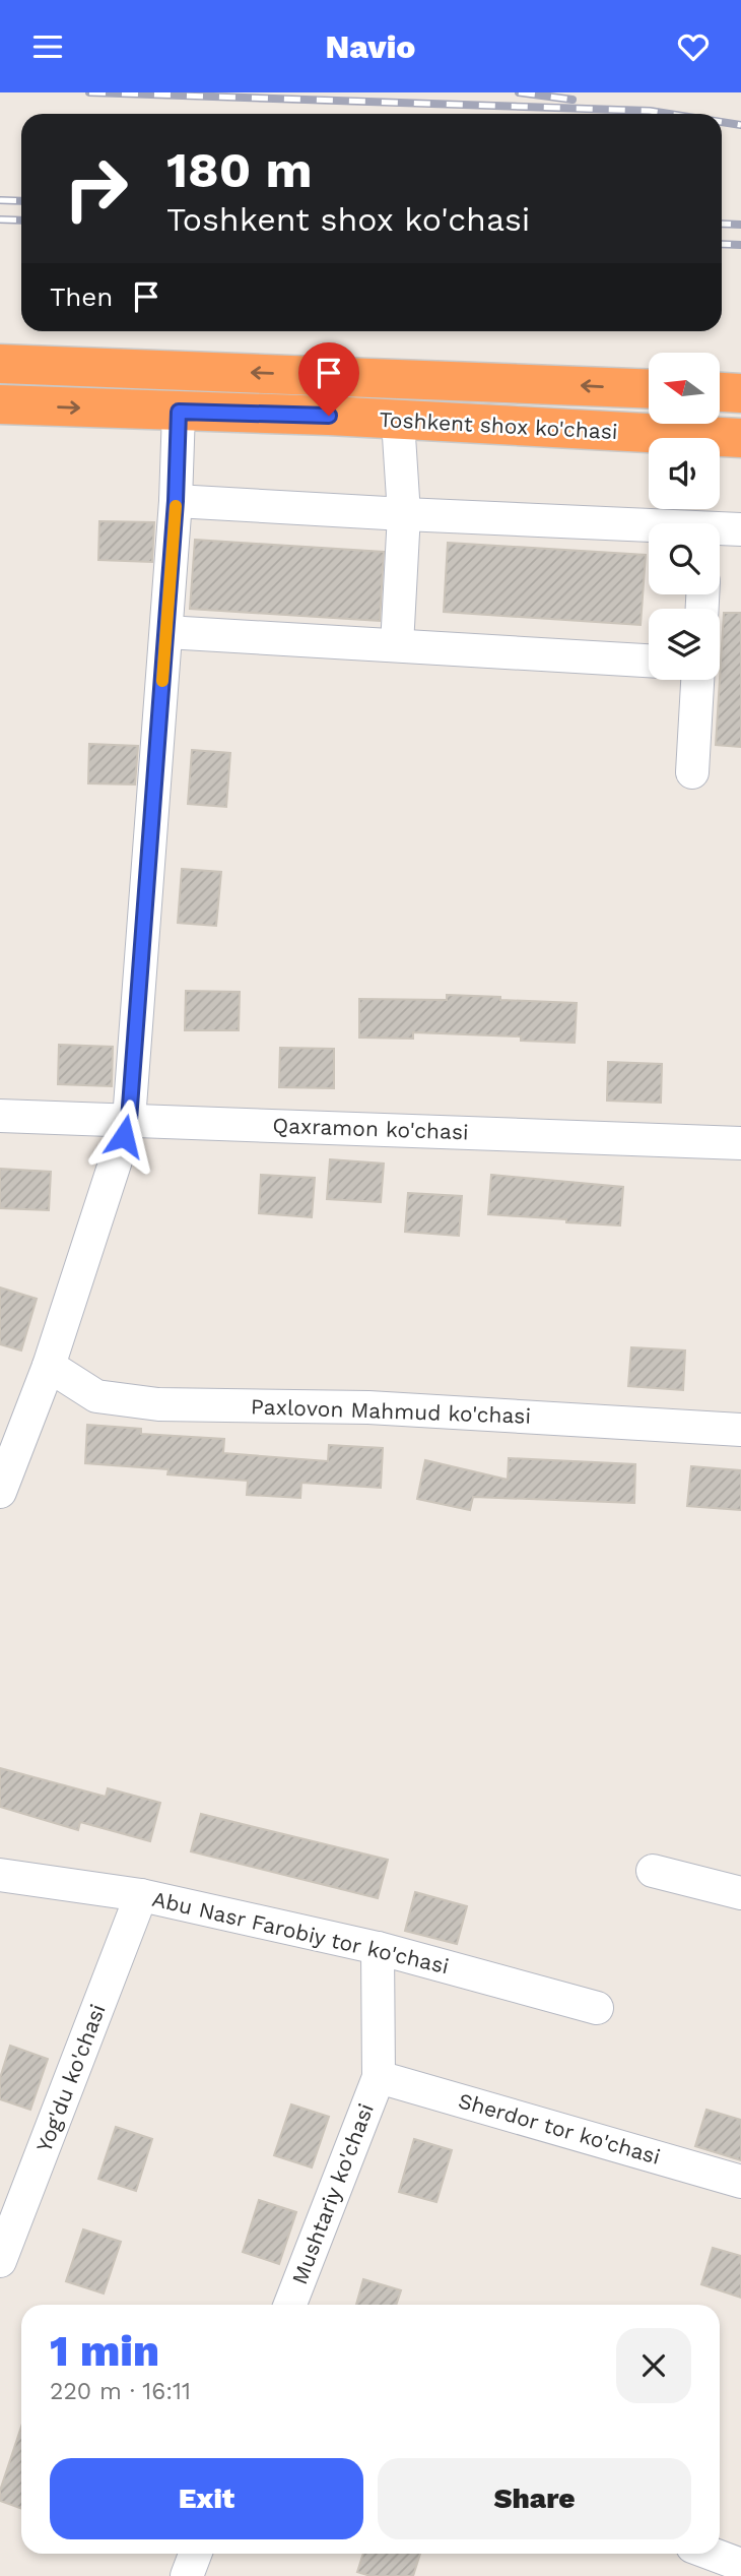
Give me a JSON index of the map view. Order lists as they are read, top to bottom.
{
  "streets": {
    "highway": ["Toshkent shox ko'chasi"],
    "street": [
      "Qaxramon ko'chasi",
      "Paxlovon Mahmud ko'chasi",
      "Abu Nasr Farobiy tor ko'chasi",
      "Yog'du ko'chasi",
      "Sherdor tor ko'chasi",
      "Mushtariy ko'chasi"
    ]
  },
  "crossings": [
    ["Abu Nasr Farobiy tor ko'chasi", "Yog'du ko'chasi"],
    ["Sherdor tor ko'chasi", "Mushtariy ko'chasi"]
  ],
  "north": "left",
  "page": {
    "header": "Navio",
    "turn": ["180 m", "Toshkent shox ko'chasi"],
    "then": "Then",
    "heading": ["1 min", "220 m · 16:11"],
    "buttons": ["Exit", "Share"]
  }
}
